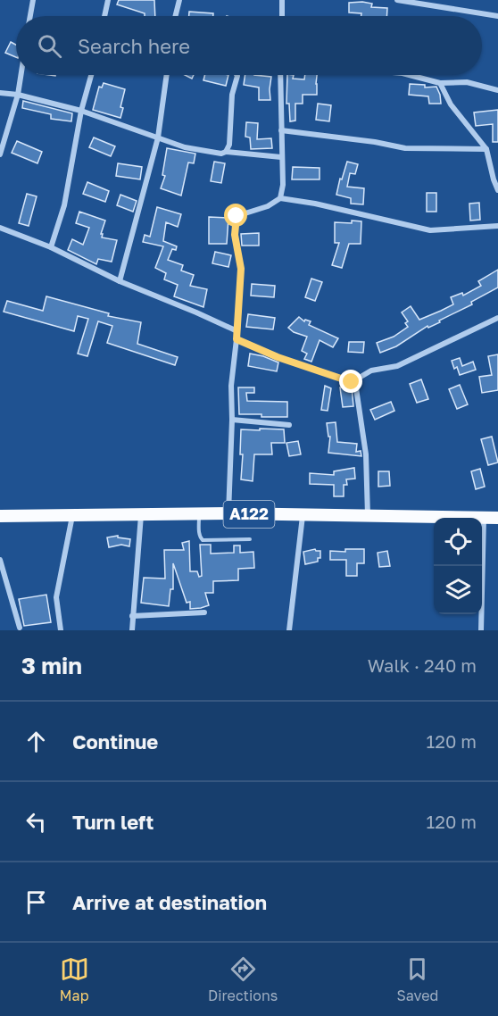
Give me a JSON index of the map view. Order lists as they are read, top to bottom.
{
  "streets": {
    "highway": ["A122"]
  },
  "page": {
    "search": "Search here",
    "heading": ["3 min", "Walk · 240 m"],
    "list": [
      ["Continue", "120 m"],
      ["Turn left", "120 m"],
      "Arrive at destination"
    ],
    "nav": ["Map", "Directions", "Saved"]
  }
}
